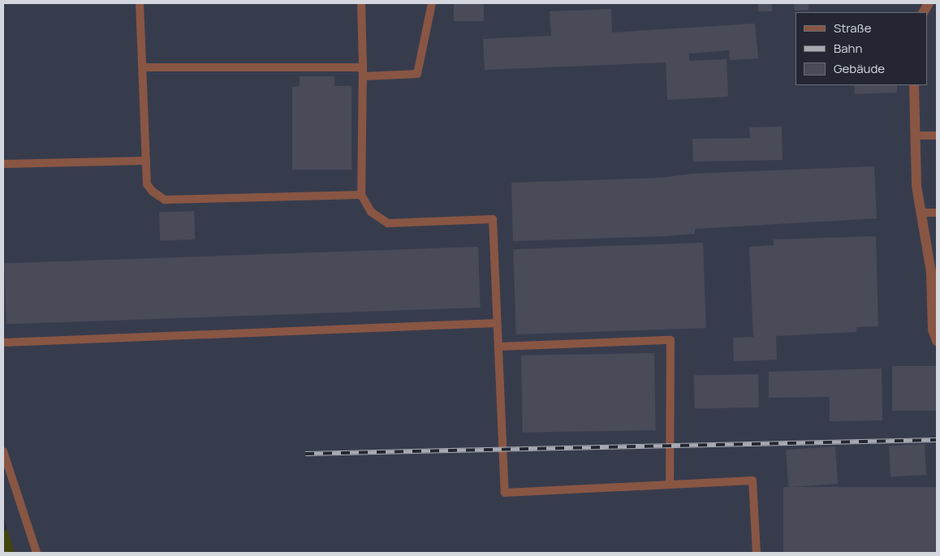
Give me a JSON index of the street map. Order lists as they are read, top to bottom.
{
  "legend": ["Straße", "Bahn", "Gebäude"]
}
